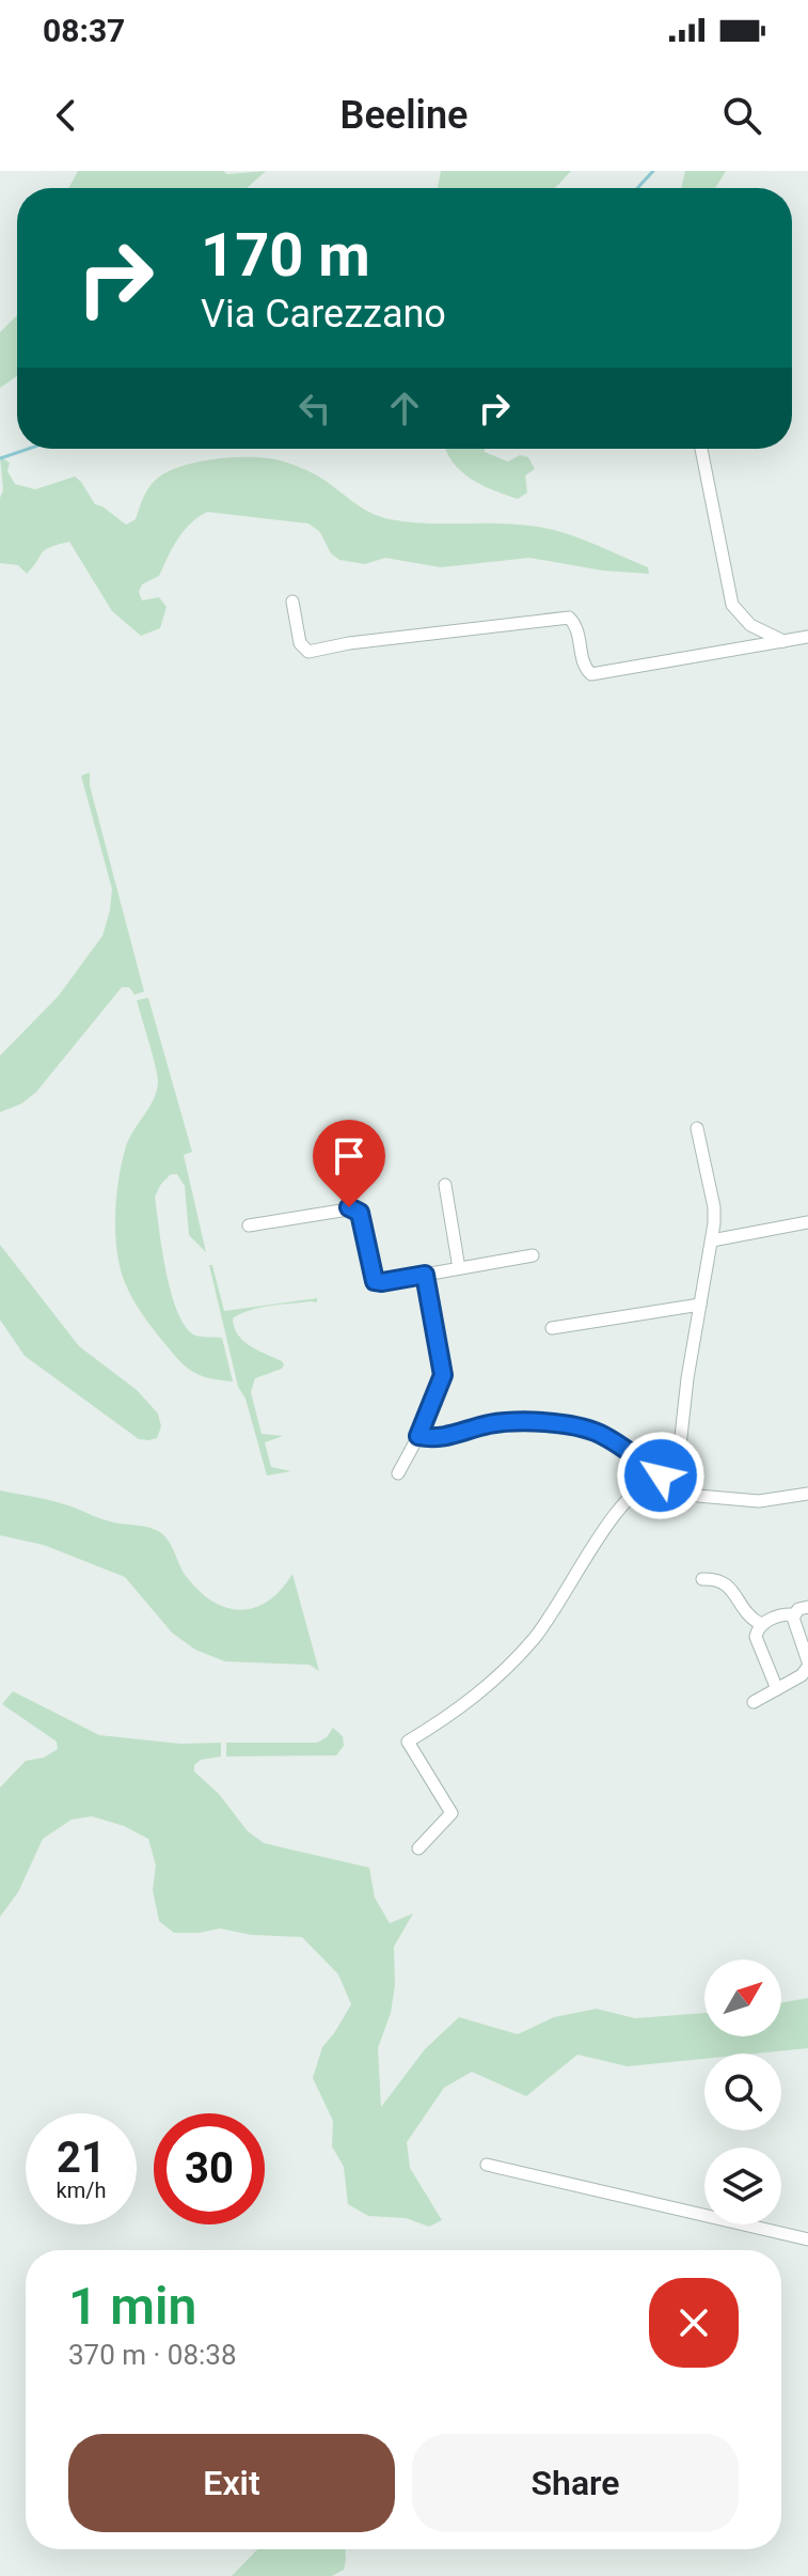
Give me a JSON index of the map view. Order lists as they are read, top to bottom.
{
  "north": "top right",
  "page": {
    "status": "08:37",
    "header": "Beeline",
    "turn": ["170 m", "Via Carezzano"],
    "speed": "21 km/h",
    "limit": "30",
    "heading": ["1 min", "370 m · 08:38"],
    "buttons": ["Exit", "Share"]
  }
}
